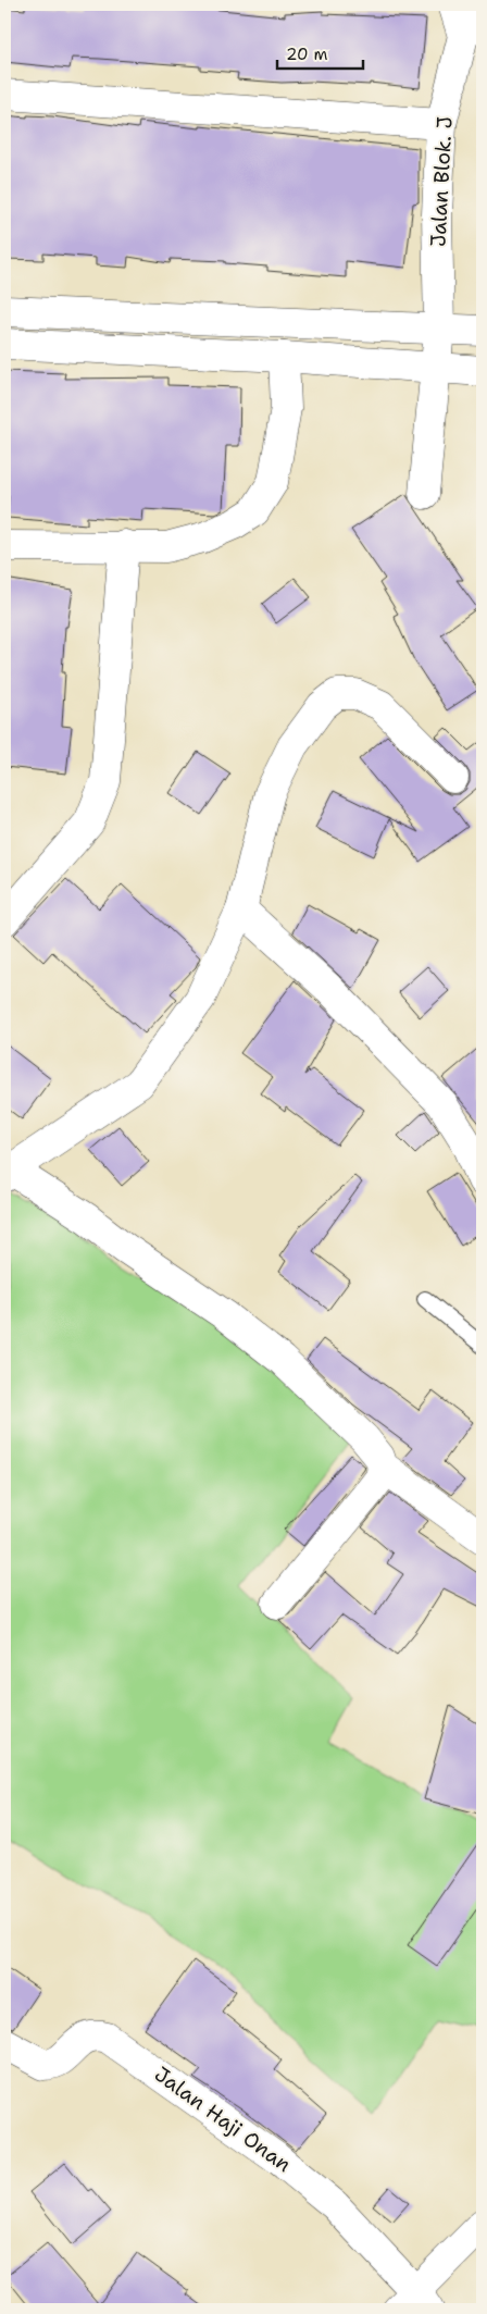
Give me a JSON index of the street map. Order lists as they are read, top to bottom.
{
  "streets": {
    "street": ["Jalan Blok. J", "Jalan Haji Onan"]
  },
  "scale_bar": "20 m"
}
